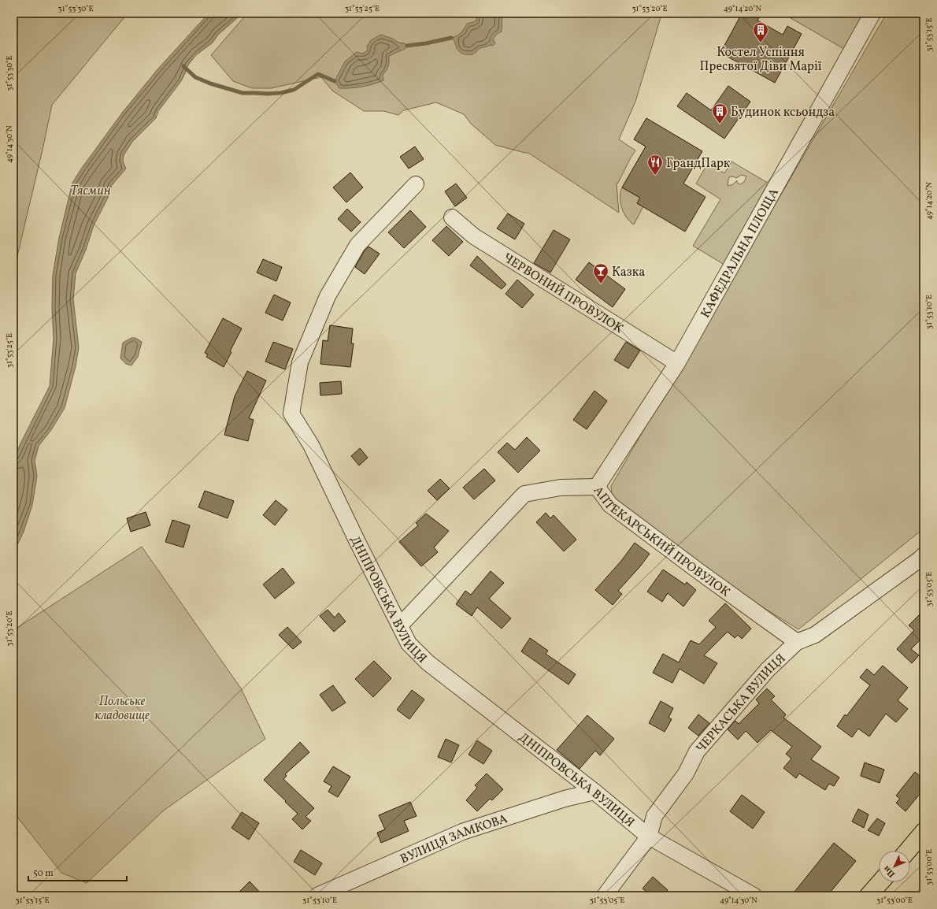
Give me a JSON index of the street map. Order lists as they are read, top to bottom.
{
  "streets": {
    "street": [
      "КАФЕДРАЛЬНА ПЛОЩА",
      "ЧЕРВОНИЙ ПРОВУЛОК",
      "АПТЕКАРСЬКИЙ ПРОВУЛОК",
      "ДНІПРОВСЬКА ВУЛИЦЯ",
      "ЧЕРКАСЬКА ВУЛИЦЯ",
      "ВУЛИЦЯ ЗАМКОВА"
    ]
  },
  "crossings": [
    ["КАФЕДРАЛЬНА ПЛОЩА", "ЧЕРВОНИЙ ПРОВУЛОК"],
    ["КАФЕДРАЛЬНА ПЛОЩА", "АПТЕКАРСЬКИЙ ПРОВУЛОК"],
    ["АПТЕКАРСЬКИЙ ПРОВУЛОК", "ДНІПРОВСЬКА ВУЛИЦЯ"],
    ["АПТЕКАРСЬКИЙ ПРОВУЛОК", "ЧЕРКАСЬКА ВУЛИЦЯ"],
    ["ДНІПРОВСЬКА ВУЛИЦЯ", "ЧЕРКАСЬКА ВУЛИЦЯ"],
    ["ДНІПРОВСЬКА ВУЛИЦЯ", "ВУЛИЦЯ ЗАМКОВА"]
  ],
  "water": ["Тясмин"],
  "parks": ["Польське кладовище"],
  "places": {
    "building": ["Костел Успіння Пресвятої Діви Марії", "Будинок ксьондза"],
    "restaurant": ["ГрандПарк"],
    "bar": ["Казка"]
  },
  "scale_bar": "50 m",
  "north": "bottom left",
  "coordinates": [
    "31°53'30\"E",
    "31°53'25\"E",
    "31°53'20\"E",
    "49°14'20\"N",
    "31°53'15\"E",
    "49°14'30\"N",
    "31°53'10\"E",
    "31°53'05\"E",
    "31°53'00\"E"
  ]
}
